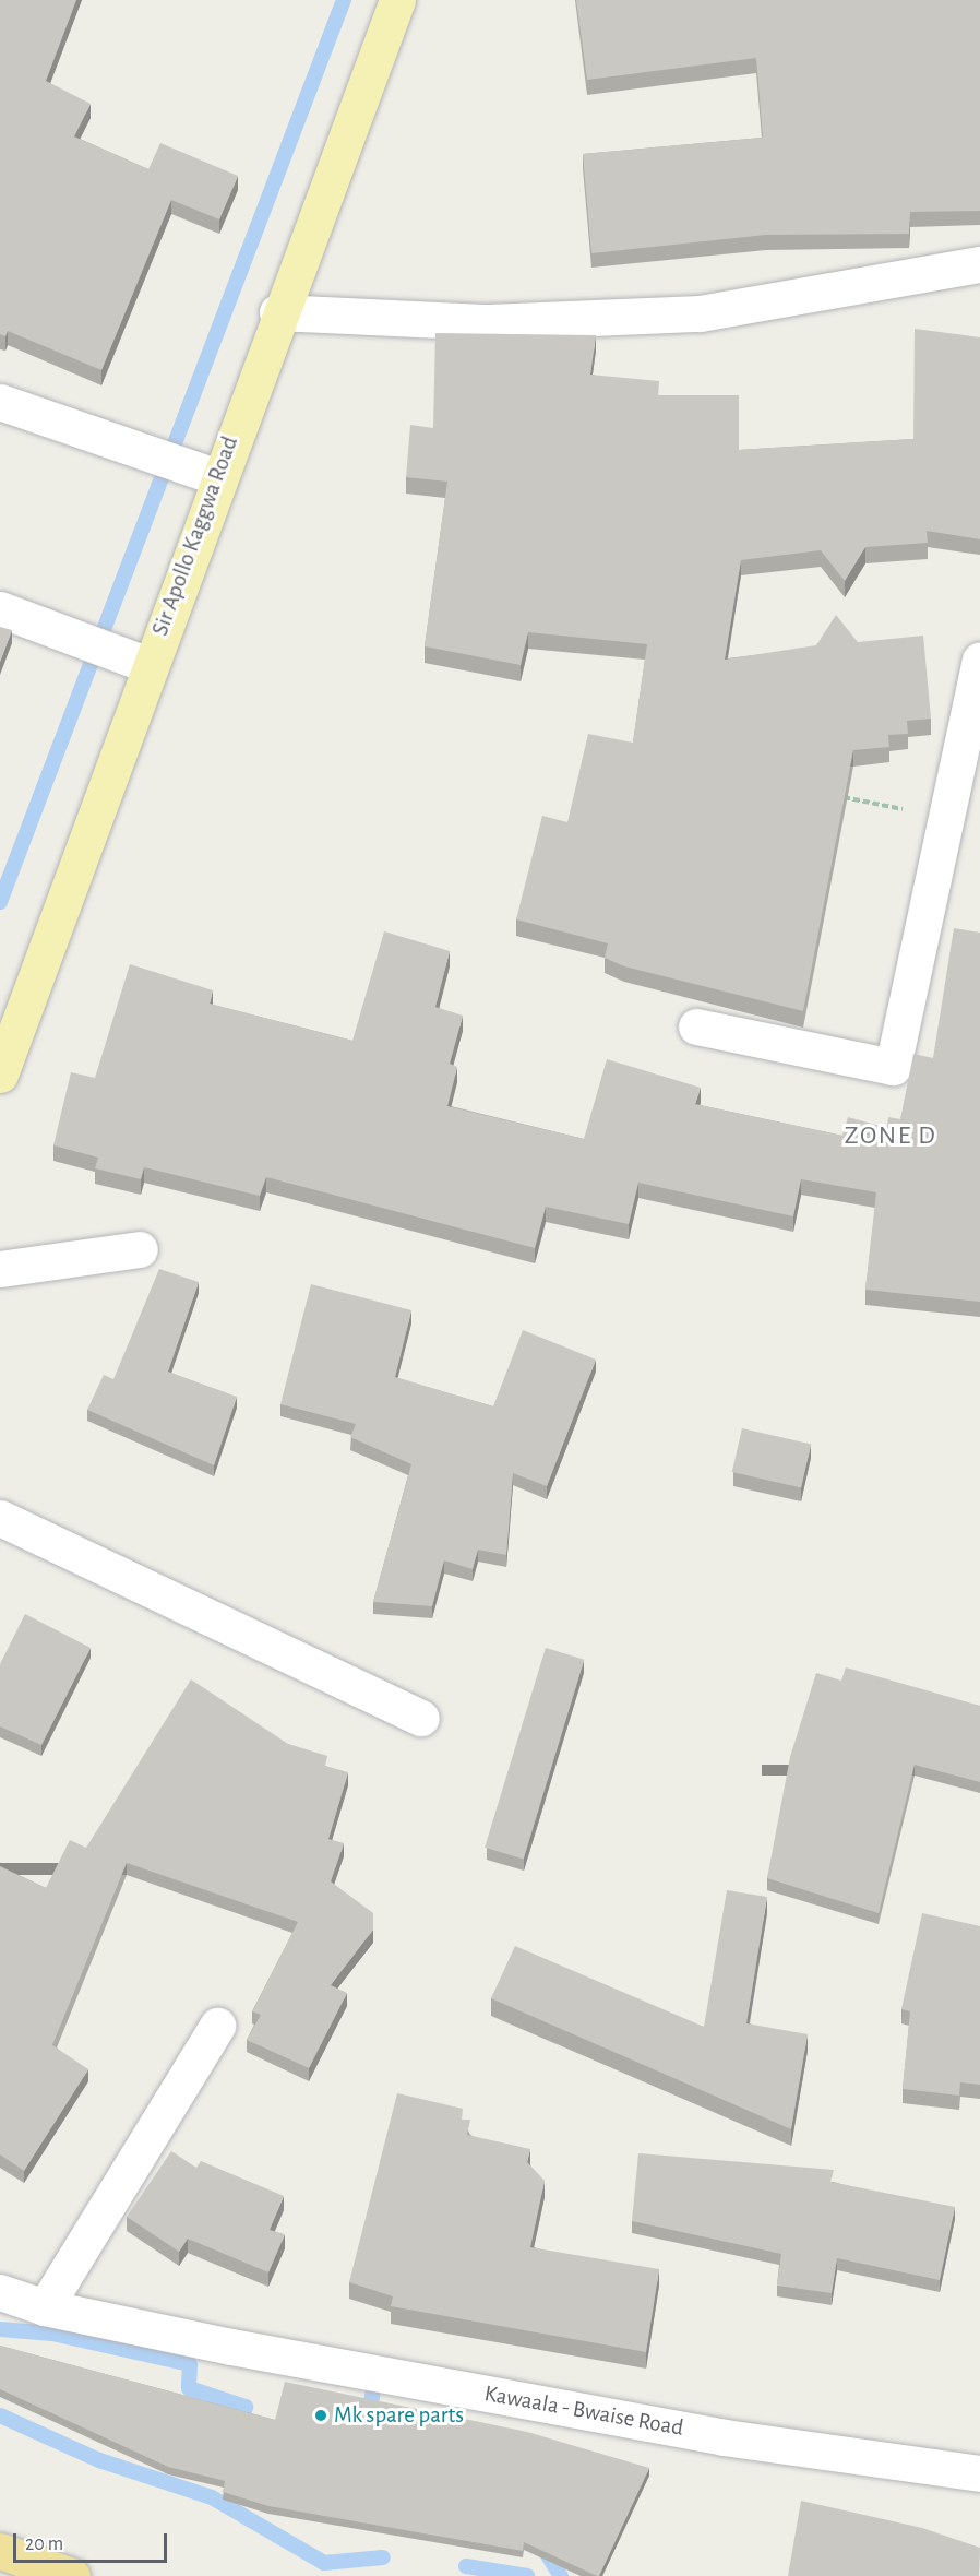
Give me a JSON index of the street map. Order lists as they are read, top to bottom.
{
  "streets": {
    "main road": ["Sir Apollo Kaggwa Road"],
    "street": ["Kawaala - Bwaise Road"]
  },
  "districts": ["ZONE D"],
  "places": ["Mk spare parts"],
  "scale_bar": "20 m"
}
